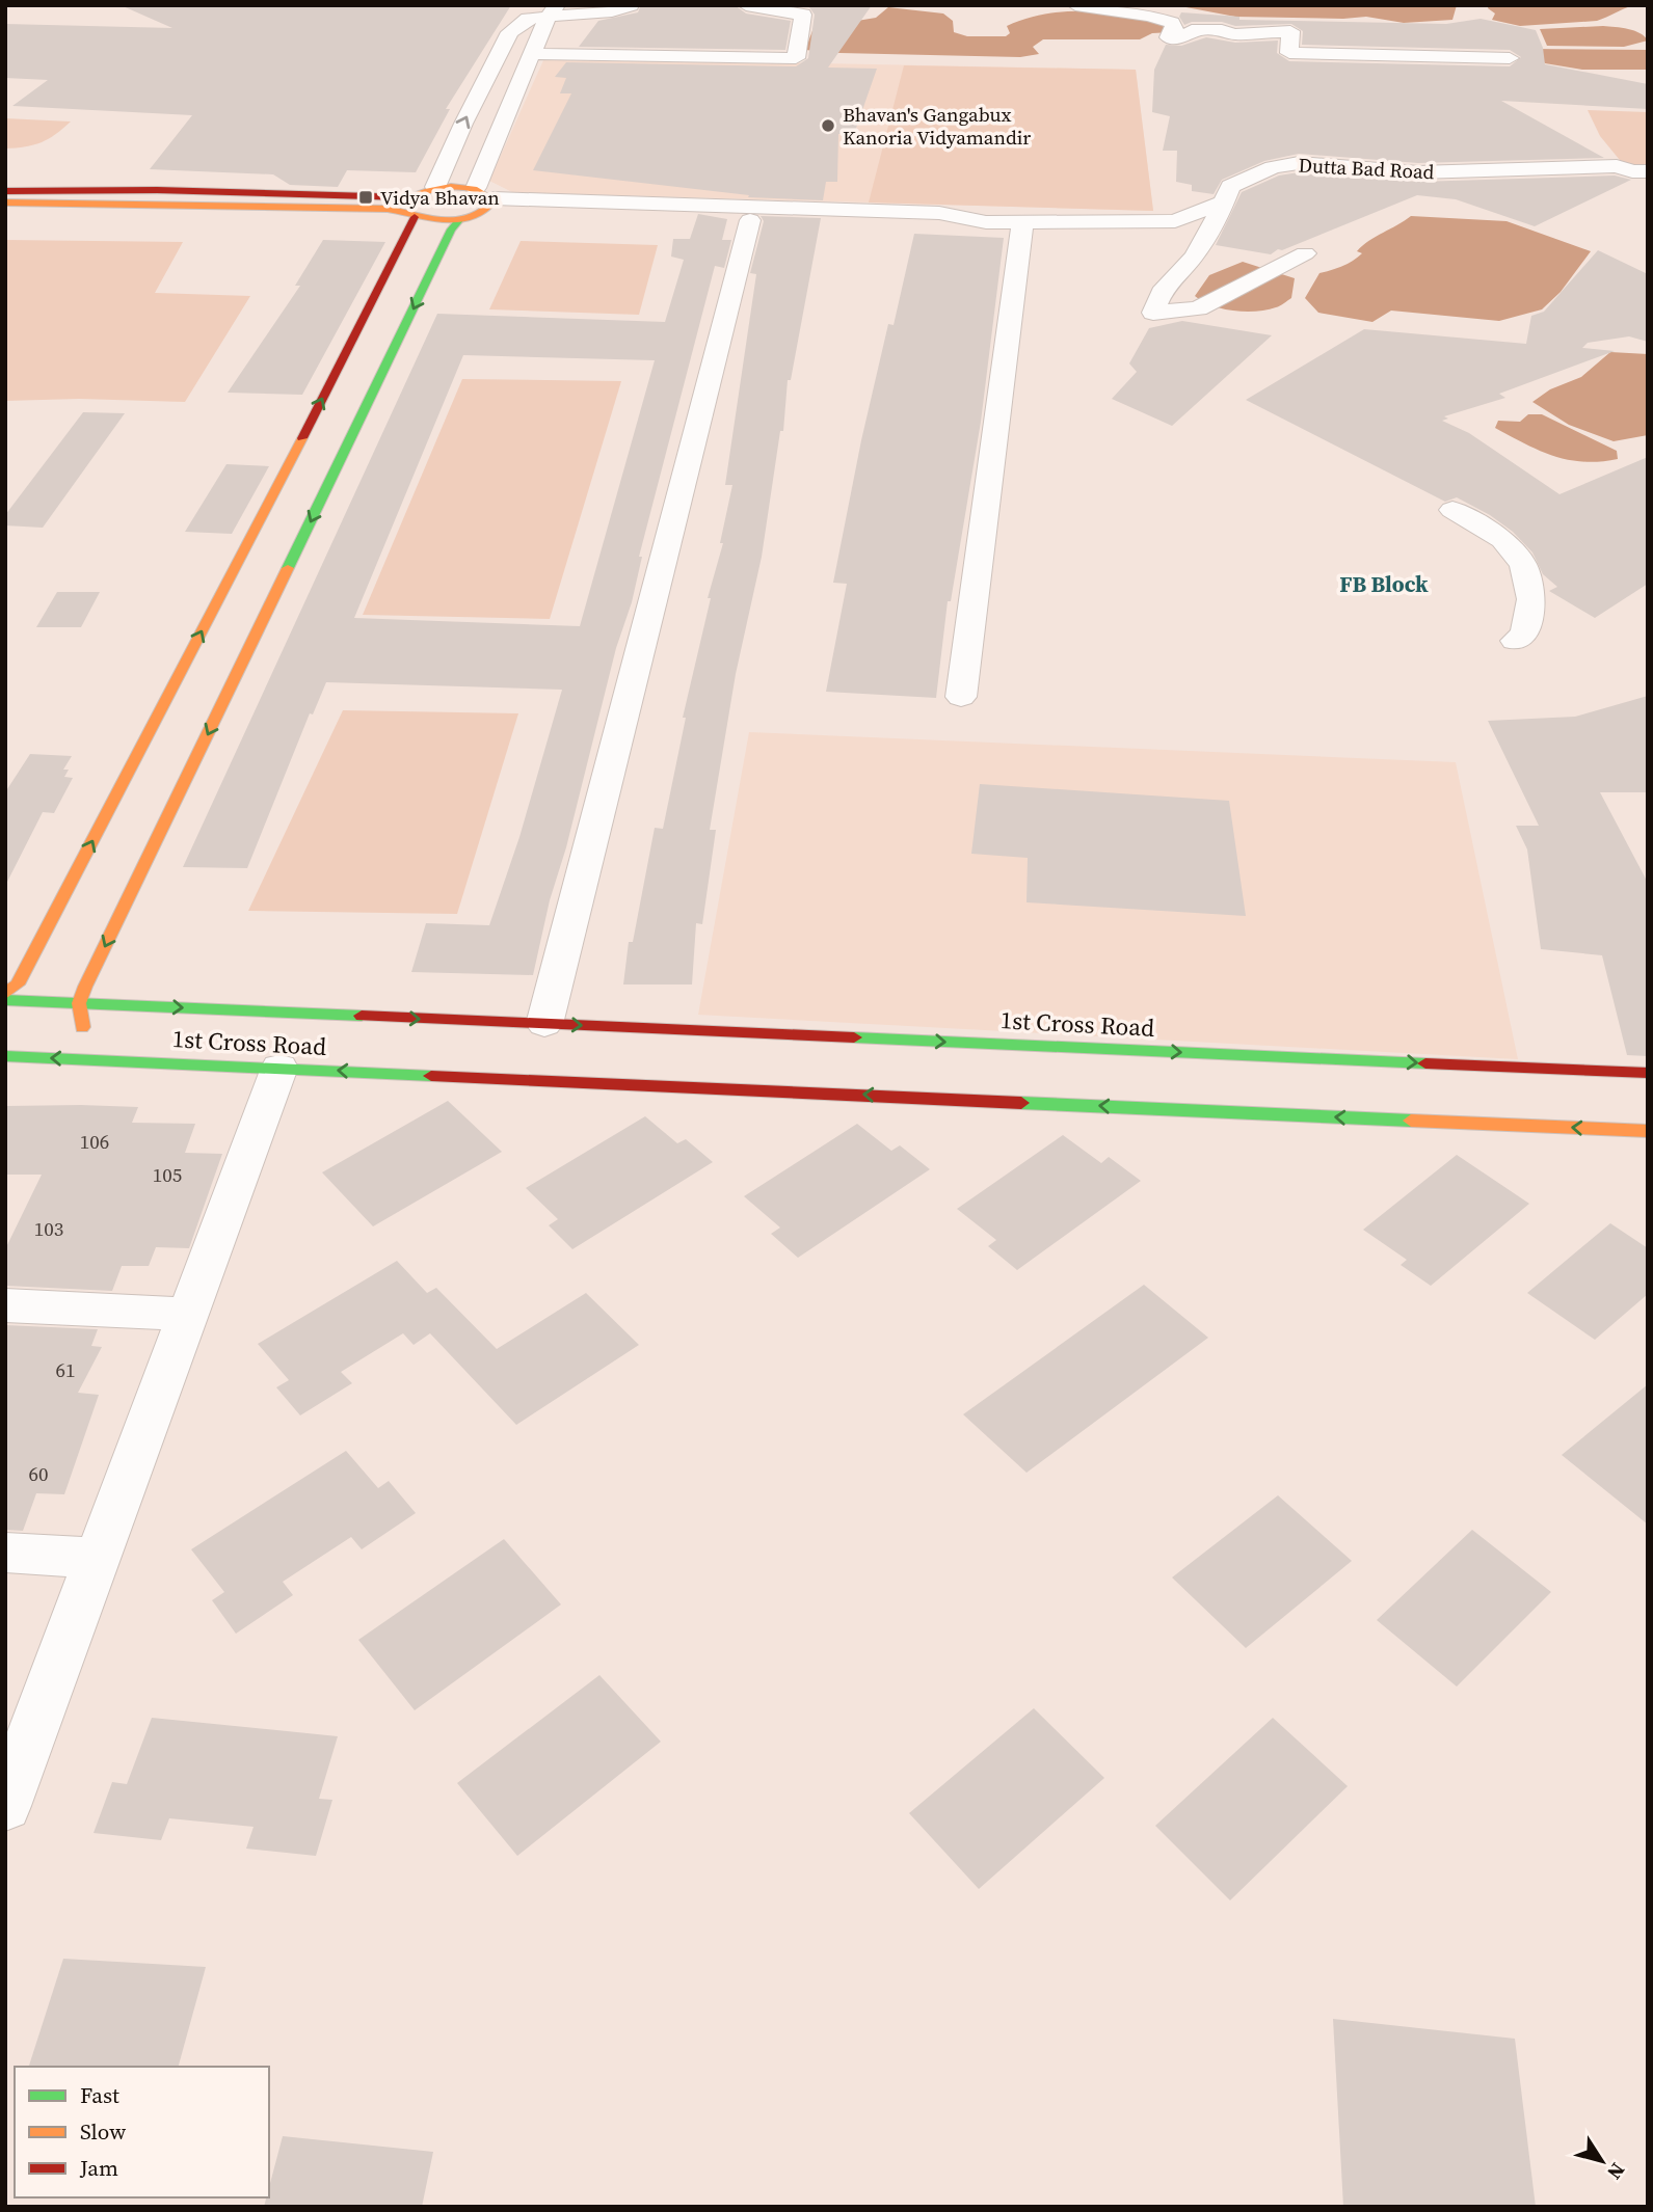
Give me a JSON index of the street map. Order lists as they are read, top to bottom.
{
  "streets": {
    "street": ["Dutta Bad Road", "1st Cross Road"]
  },
  "districts": ["FB Block"],
  "places": {
    "other": ["Bhavan's Gangabux Kanoria Vidyamandir"],
    "transit": ["Vidya Bhavan"]
  },
  "house_numbers": [
    "106",
    "105",
    "103",
    "61",
    "60"
  ],
  "legend": ["Fast", "Slow", "Jam"],
  "north": "bottom right"
}
